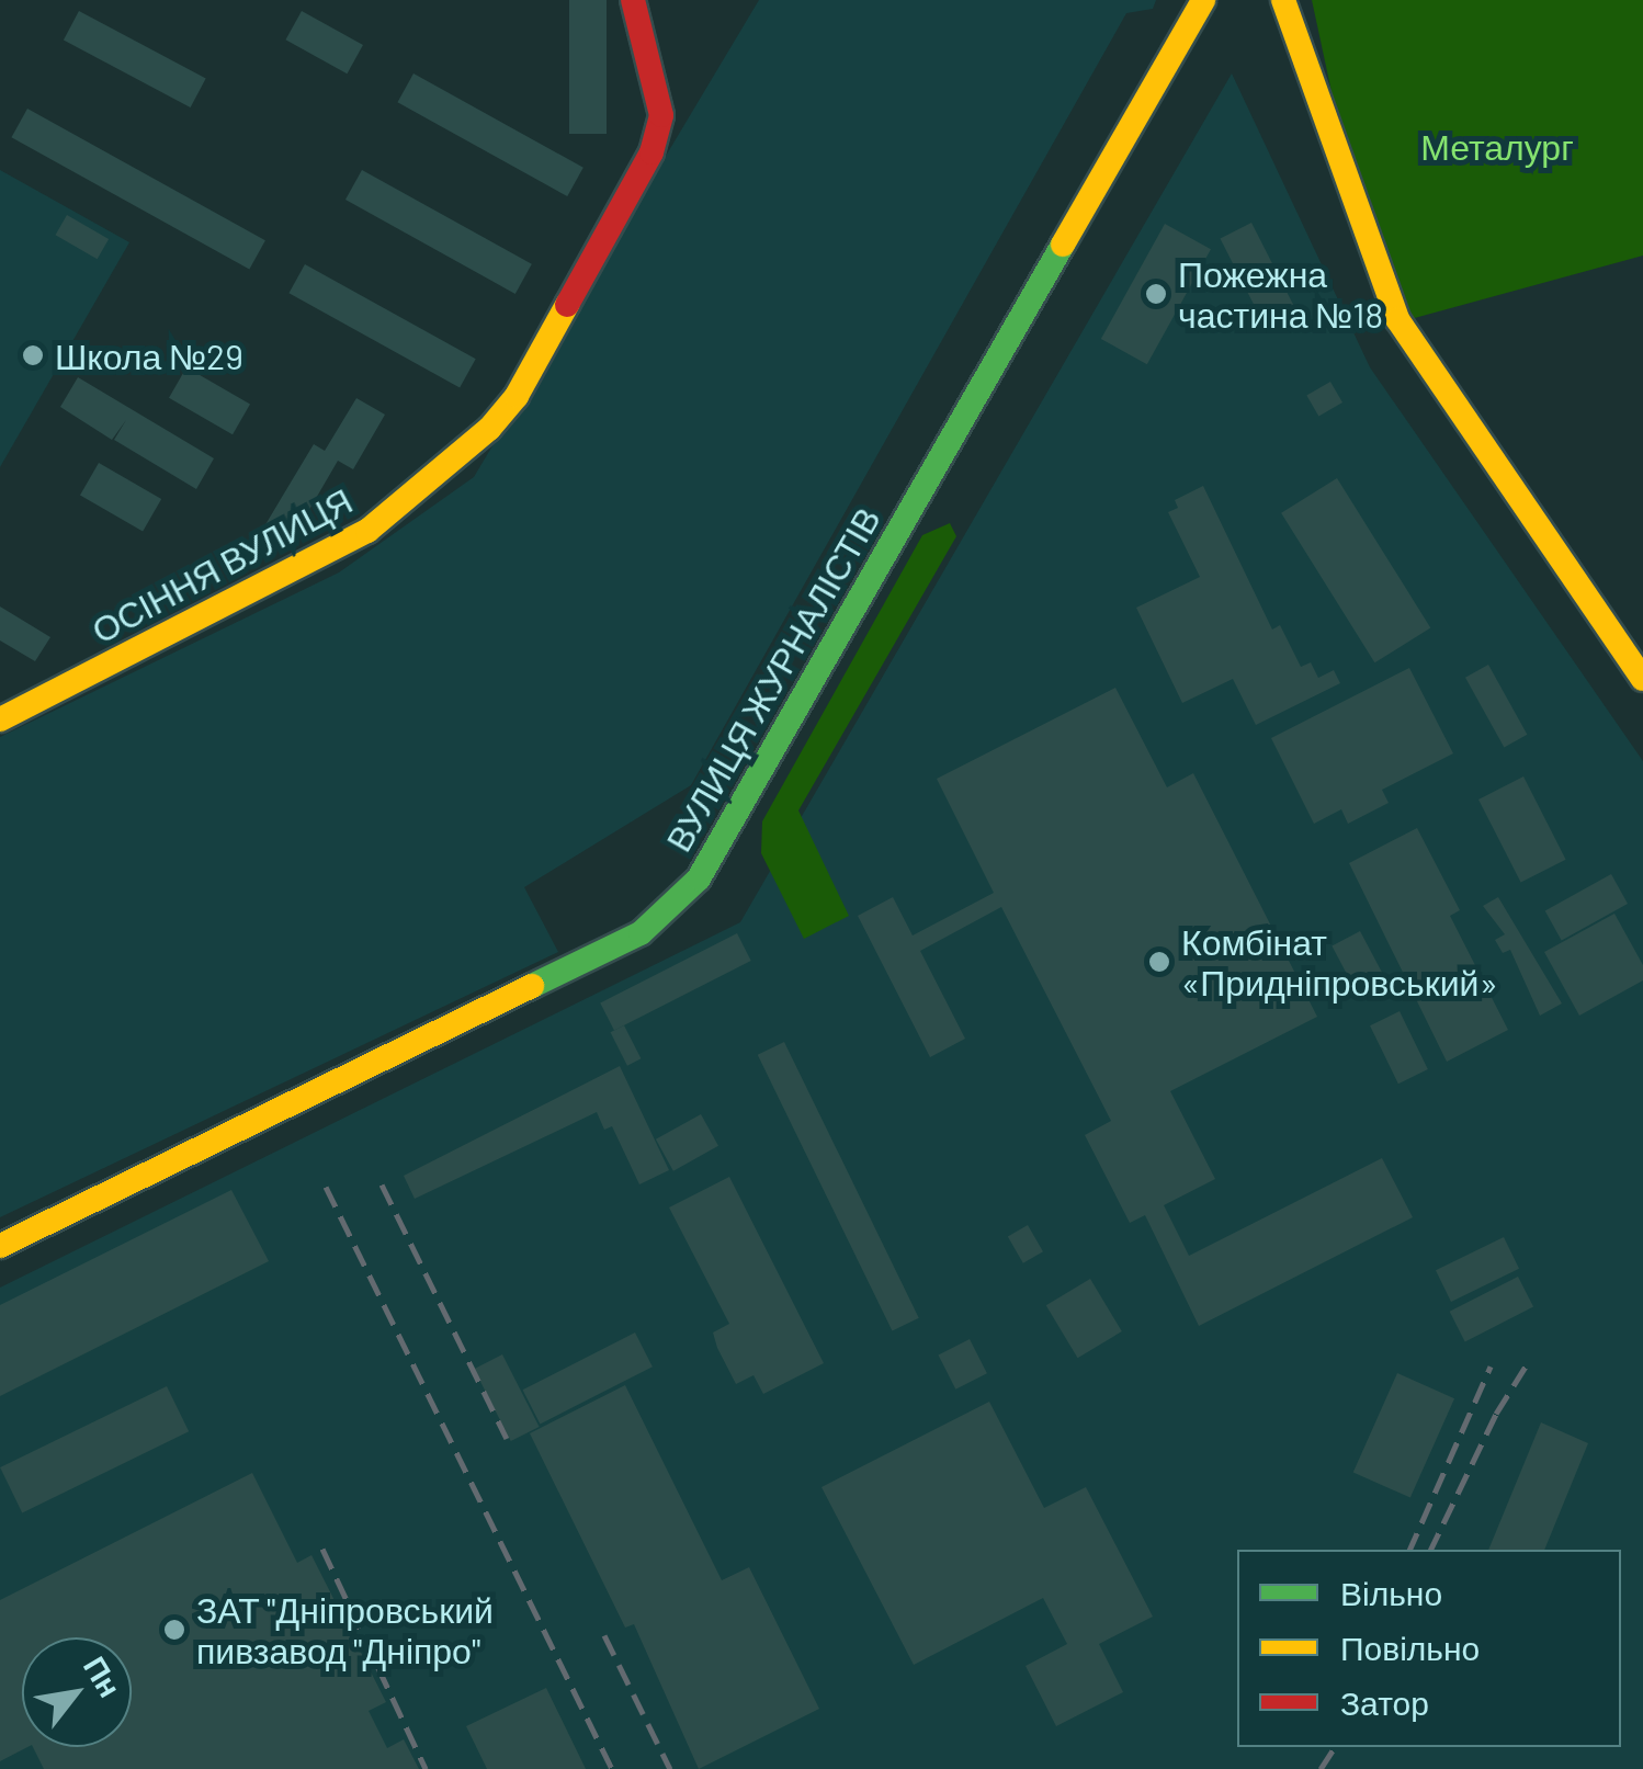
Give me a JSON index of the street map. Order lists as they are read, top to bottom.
{
  "streets": {
    "street": ["ОСІННЯ ВУЛИЦЯ", "ВУЛИЦЯ ЖУРНАЛІСТІВ"]
  },
  "parks": ["Металург"],
  "places": [
    "Пожежна частина №18",
    "Школа №29",
    "Комбінат «Придніпровський»",
    "ЗАТ \"Дніпровський пивзавод \"Дніпро\""
  ],
  "legend": ["Вільно", "Повільно", "Затор"],
  "north": "top right"
}
